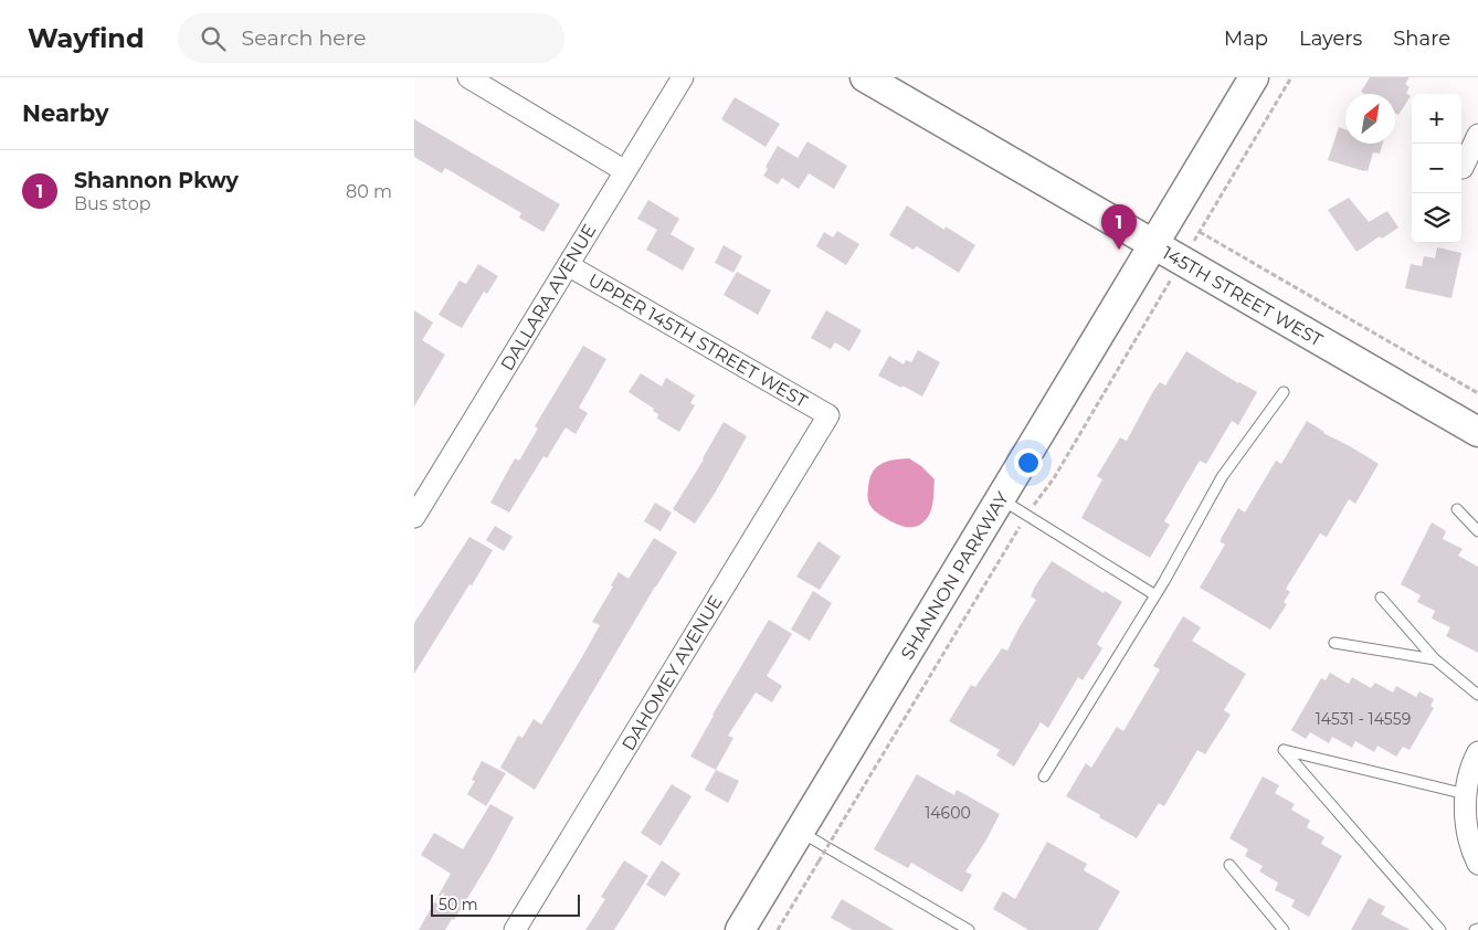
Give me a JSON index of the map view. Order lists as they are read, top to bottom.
{
  "streets": {
    "street": [
      "145TH STREET WEST",
      "DALLARA AVENUE",
      "UPPER 145TH STREET WEST",
      "SHANNON PARKWAY",
      "DAHOMEY AVENUE"
    ]
  },
  "crossings": [
    ["145TH STREET WEST", "SHANNON PARKWAY"],
    ["DALLARA AVENUE", "UPPER 145TH STREET WEST"],
    ["UPPER 145TH STREET WEST", "DAHOMEY AVENUE"]
  ],
  "house_numbers": ["14531 - 14559", "14600"],
  "scale_bar": "50 m",
  "north": "top right",
  "page": {
    "header": "Wayfind",
    "search": "Search here",
    "nav": ["Map", "Layers", "Share"],
    "heading": "Nearby",
    "map_buttons": ["+", "−"],
    "list": [
      {
        "mark": "1",
        "name": "Shannon Pkwy",
        "note": "Bus stop",
        "value": "80 m"
      }
    ],
    "pins": "1",
    "scale": "50 m"
  }
}
